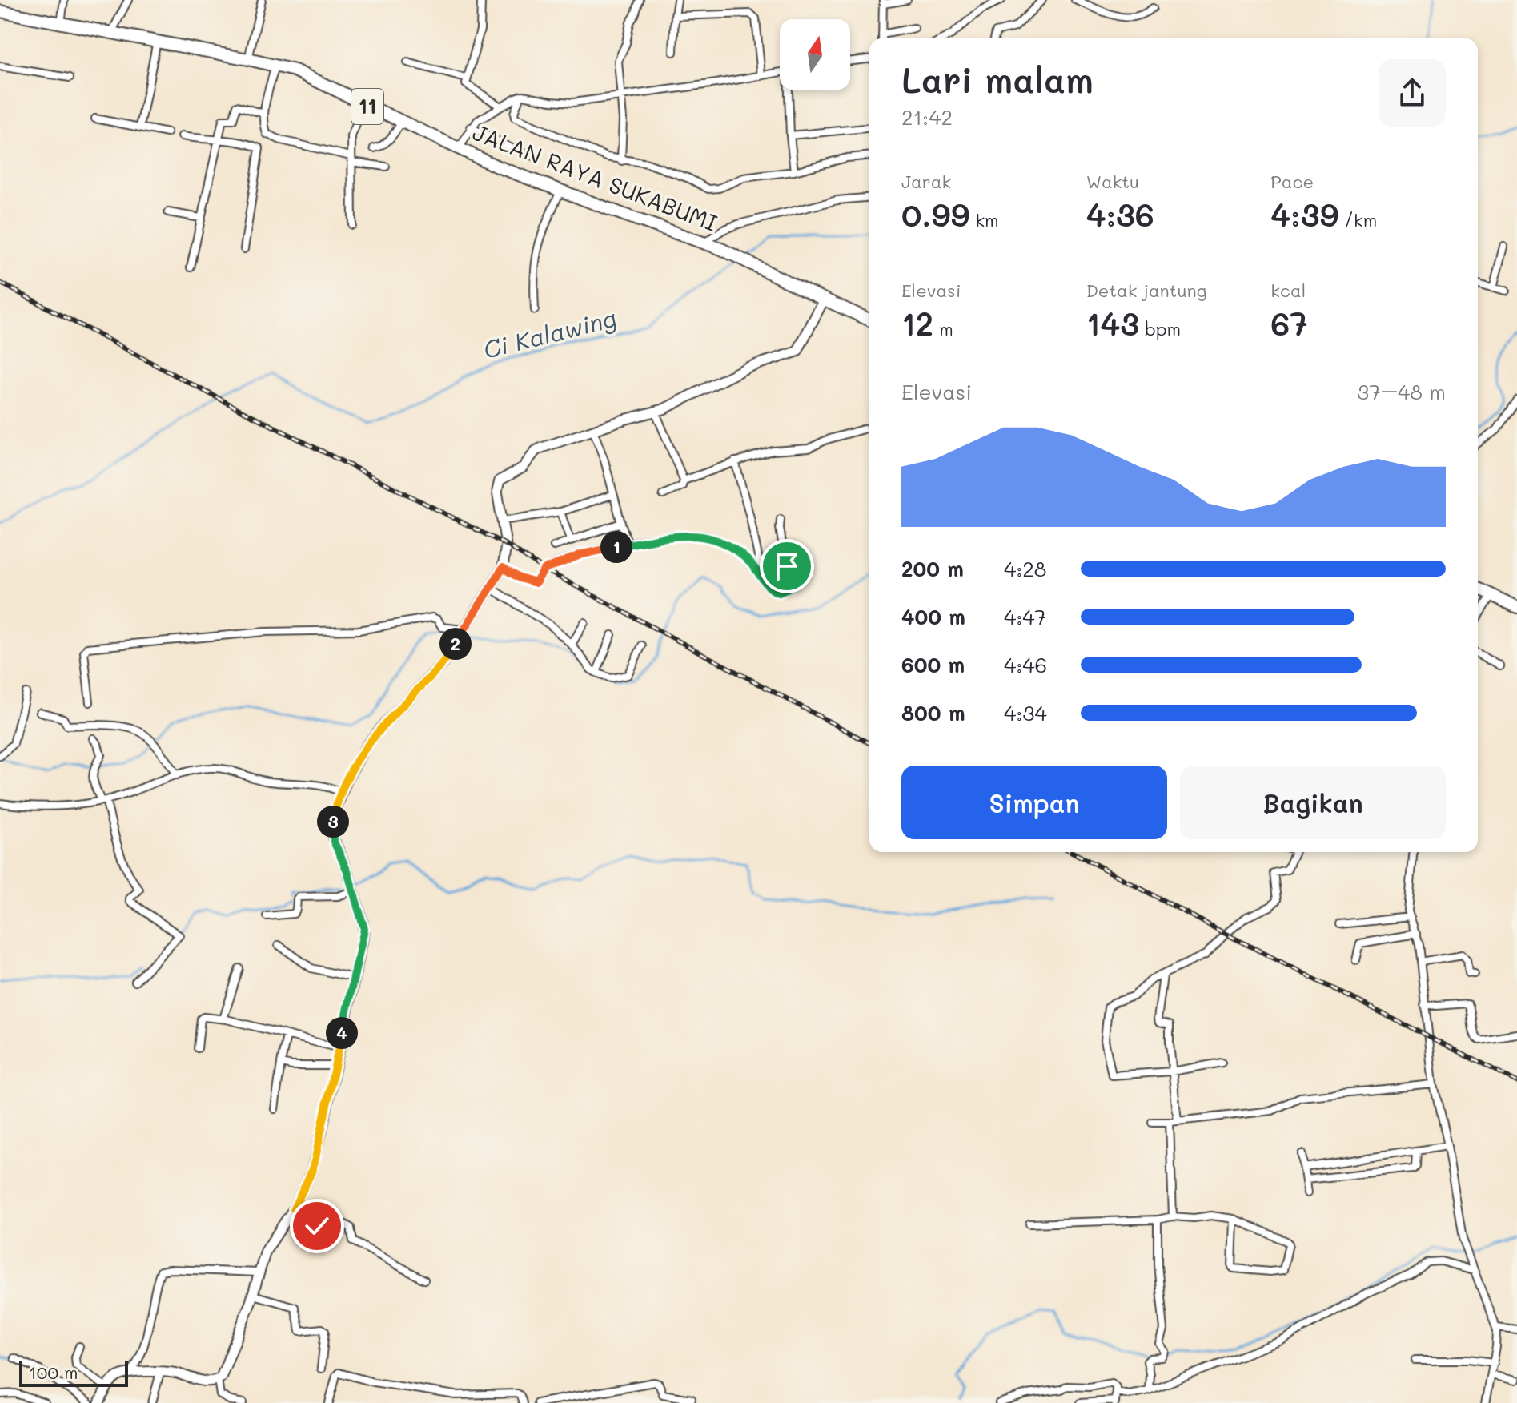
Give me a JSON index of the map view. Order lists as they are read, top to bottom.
{
  "streets": {
    "highway": ["11", "JALAN RAYA SUKABUMI"]
  },
  "water": ["Ci Kalawing"],
  "scale_bar": "100 m",
  "north": "top",
  "page": {
    "heading": ["Lari malam", "21:42"],
    "stats": [
      ["Jarak", "0.99 km"],
      ["Waktu", "4:36"],
      ["Pace", "4:39 /km"],
      ["Elevasi", "12 m"],
      ["Detak jantung", "143 bpm"],
      ["kcal", "67"]
    ],
    "chart": ["Elevasi", "37–48 m"],
    "pins": [
      "1",
      "2",
      "3",
      "4"
    ],
    "list": [
      {
        "name": "200 m",
        "note": "4:28"
      },
      {
        "name": "400 m",
        "note": "4:47"
      },
      {
        "name": "600 m",
        "note": "4:46"
      },
      {
        "name": "800 m",
        "note": "4:34"
      }
    ],
    "buttons": ["Simpan", "Bagikan"],
    "scale": "100 m"
  }
}
